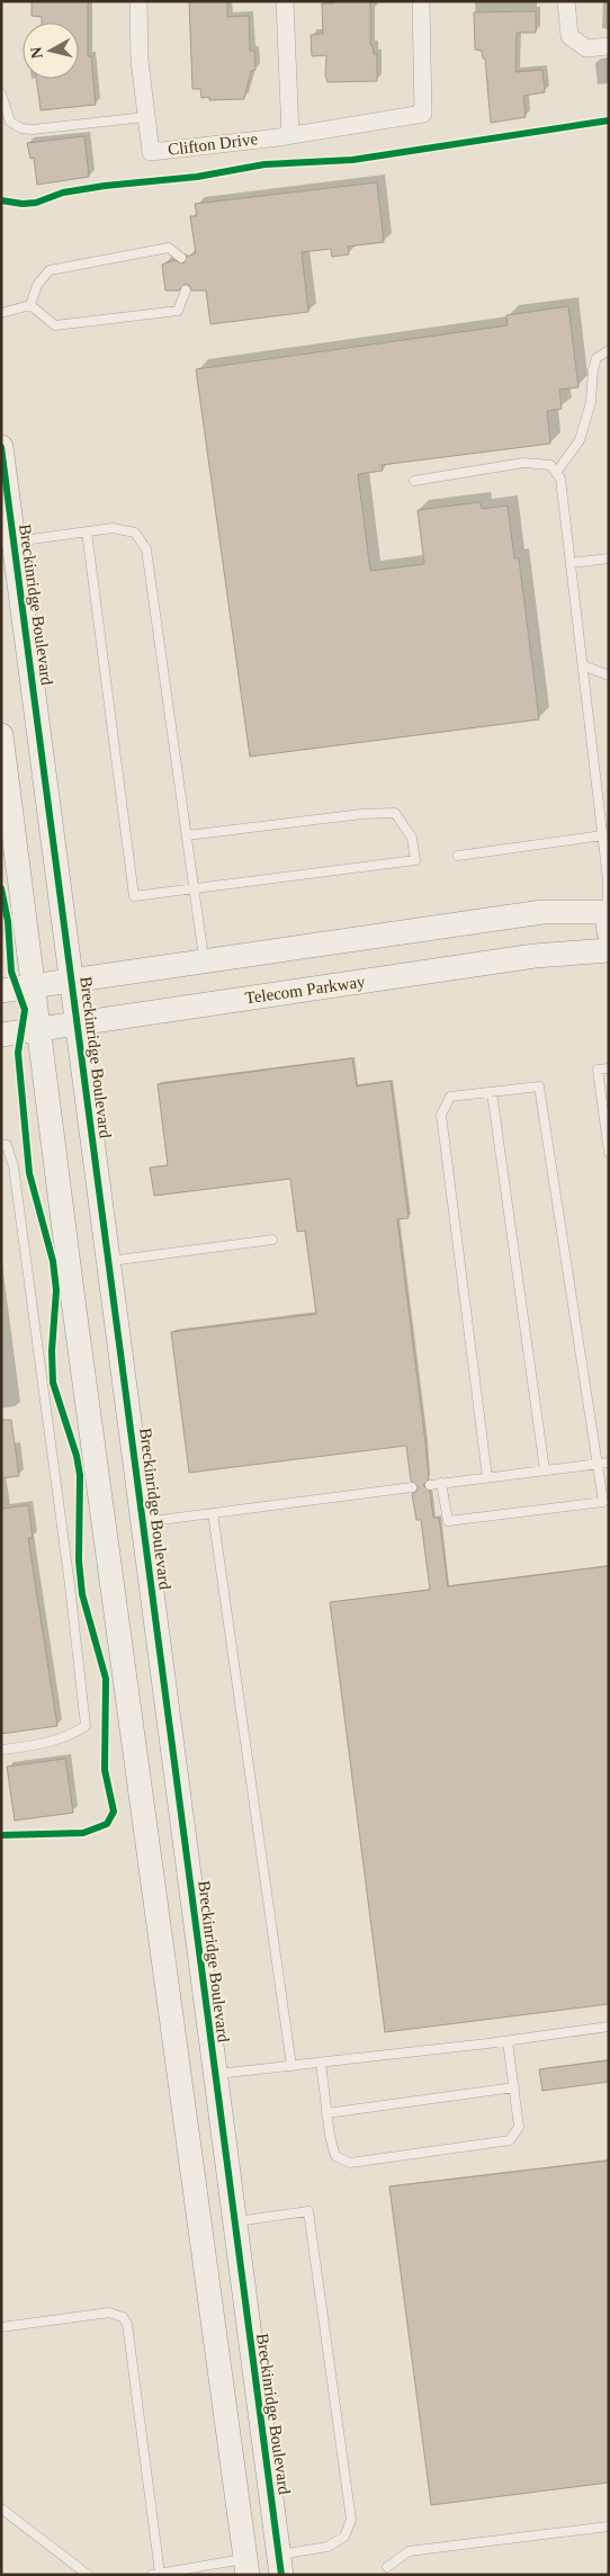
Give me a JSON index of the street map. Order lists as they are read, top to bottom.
{
  "streets": {
    "street": ["Clifton Drive", "Breckinridge Boulevard", "Telecom Parkway"]
  },
  "crossings": [
    ["Breckinridge Boulevard", "Telecom Parkway"]
  ],
  "north": "left"
}
